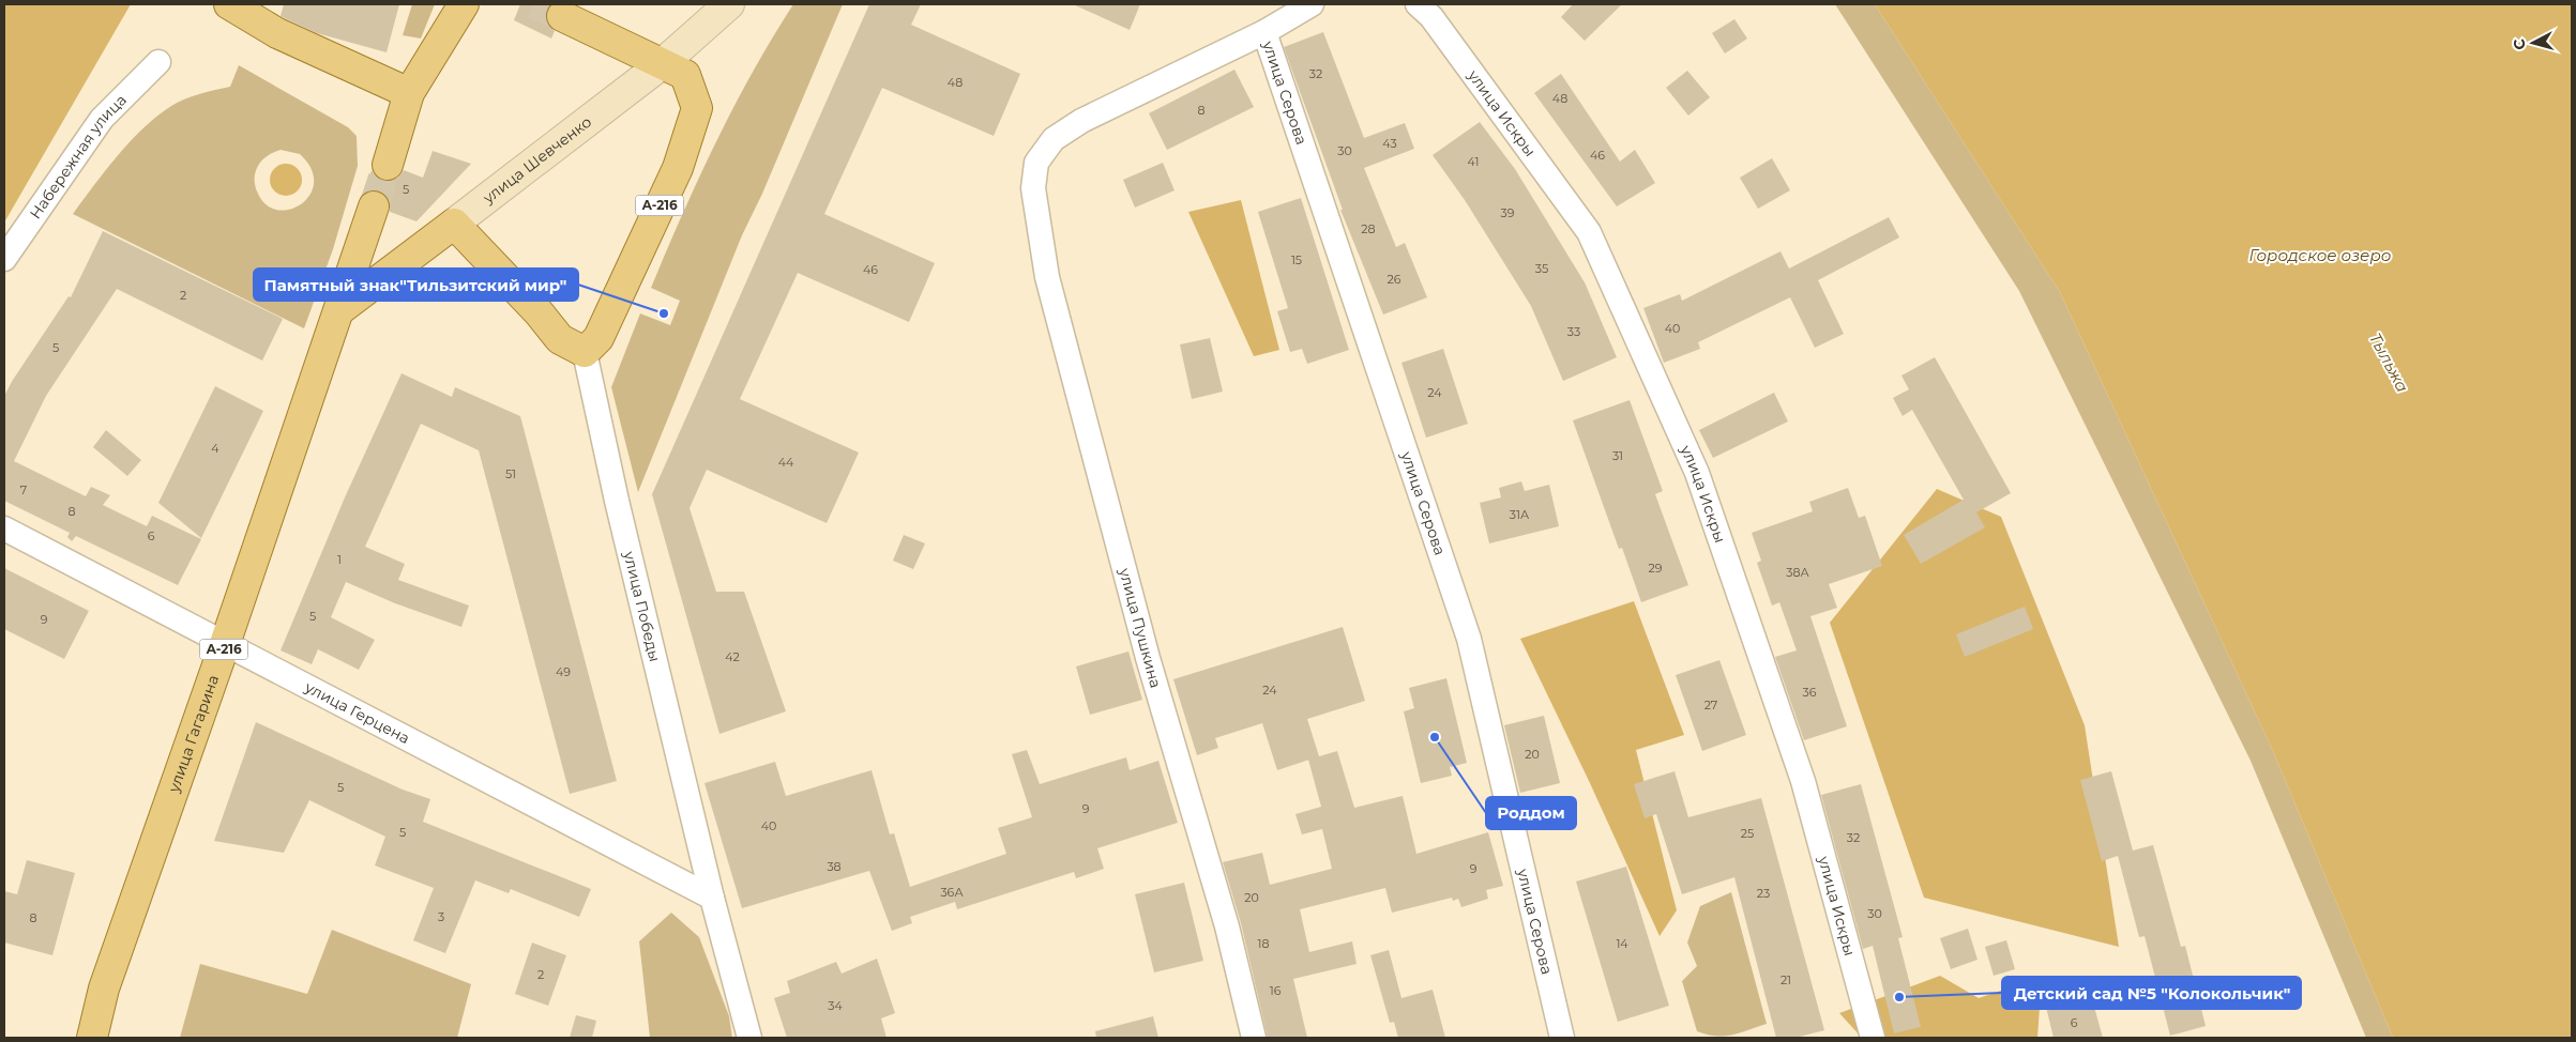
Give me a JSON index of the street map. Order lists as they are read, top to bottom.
{
  "streets": {
    "main road": ["улица Шевченко", "А-216", "улица Гагарина"],
    "street": [
      "улица Серова",
      "улица Искры",
      "Набережная улица",
      "улица Победы",
      "улица Пушкина",
      "улица Герцена"
    ]
  },
  "crossings": [
    ["улица Серова", "улица Пушкина"],
    ["улица Шевченко", "А-216"],
    ["улица Шевченко", "улица Гагарина"],
    ["А-216", "улица Победы"],
    ["А-216", "улица Гагарина"],
    ["улица Победы", "улица Герцена"],
    ["улица Герцена", "улица Гагарина"]
  ],
  "water": ["Городское озеро", "Тыльжа"],
  "places": ["Памятный знак\"Тильзитский мир\"", "Роддом", "Детский сад №5 \"Колокольчик\""],
  "house_numbers": [
    "32",
    "48",
    "48",
    "8",
    "43",
    "30",
    "46",
    "41",
    "5",
    "39",
    "28",
    "15",
    "35",
    "46",
    "26",
    "2",
    "40",
    "33",
    "5",
    "24",
    "4",
    "31",
    "44",
    "51",
    "7",
    "8",
    "31А",
    "6",
    "1",
    "29",
    "38А",
    "5",
    "9",
    "42",
    "49",
    "24",
    "36",
    "27",
    "20",
    "5",
    "9",
    "40",
    "5",
    "25",
    "32",
    "38",
    "9",
    "36А",
    "23",
    "20",
    "30",
    "3",
    "8",
    "18",
    "14",
    "2",
    "21",
    "16",
    "34",
    "6"
  ],
  "north": "left"
}
